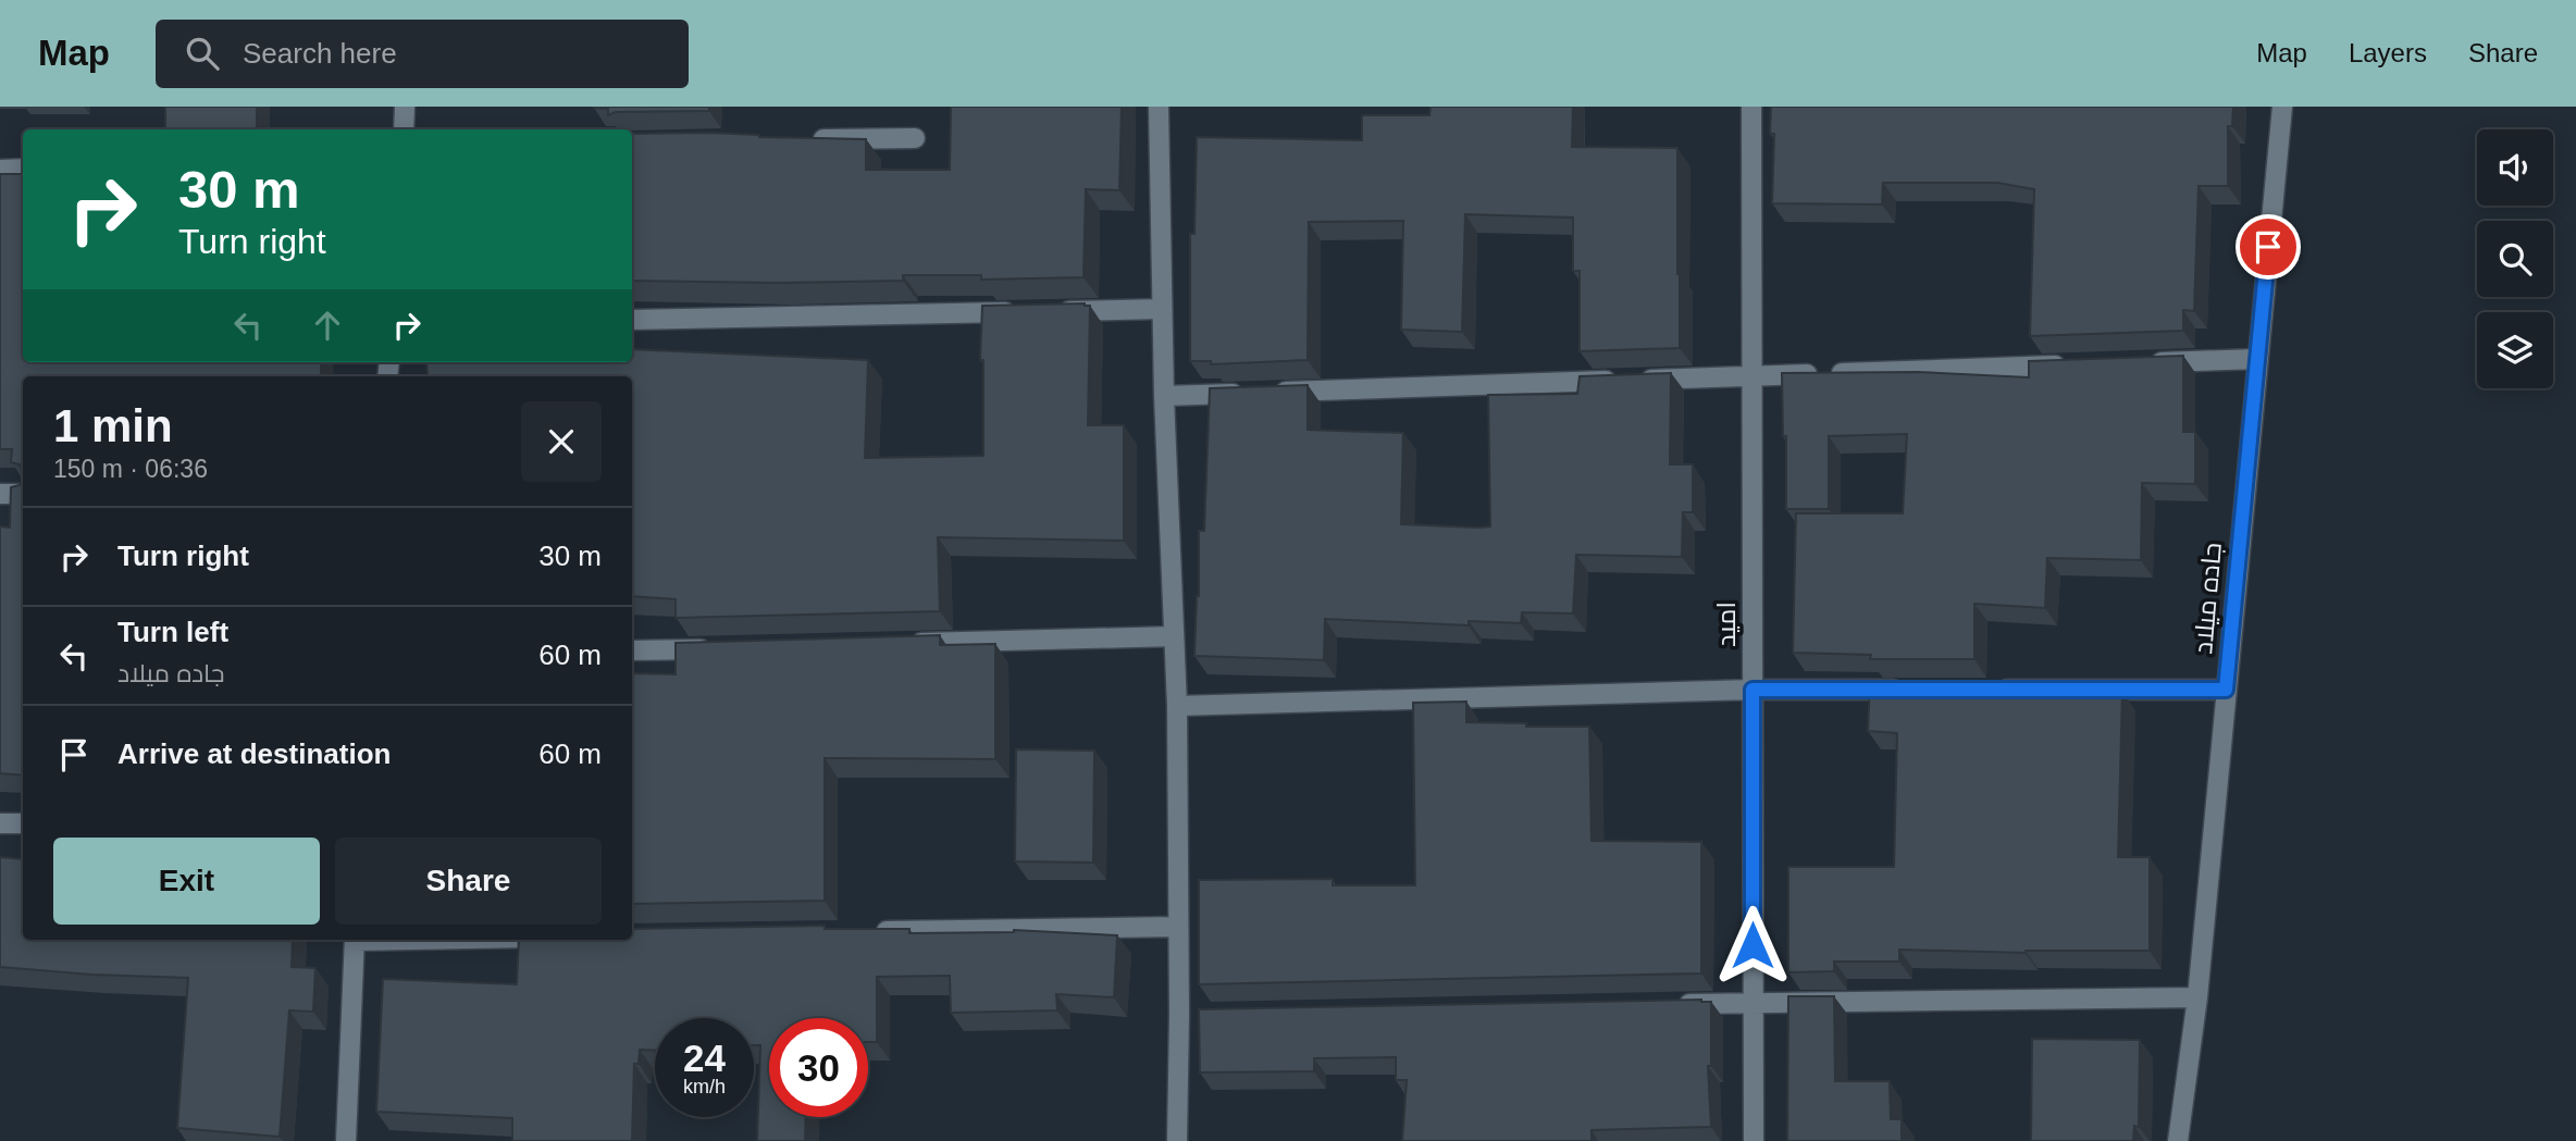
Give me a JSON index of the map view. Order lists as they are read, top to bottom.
{
  "streets": {
    "street": ["جاده میلاد", "امید"]
  },
  "page": {
    "header": "Map",
    "search": "Search here",
    "nav": ["Map", "Layers", "Share"],
    "turn": ["30 m", "Turn right"],
    "heading": ["1 min", "150 m · 06:36"],
    "list": [
      {
        "name": "Turn right",
        "value": "30 m"
      },
      {
        "name": "Turn left",
        "note": "جاده میلاد",
        "value": "60 m"
      },
      {
        "name": "Arrive at destination",
        "value": "60 m"
      }
    ],
    "buttons": ["Exit", "Share"],
    "speed": "24 km/h",
    "limit": "30"
  }
}
